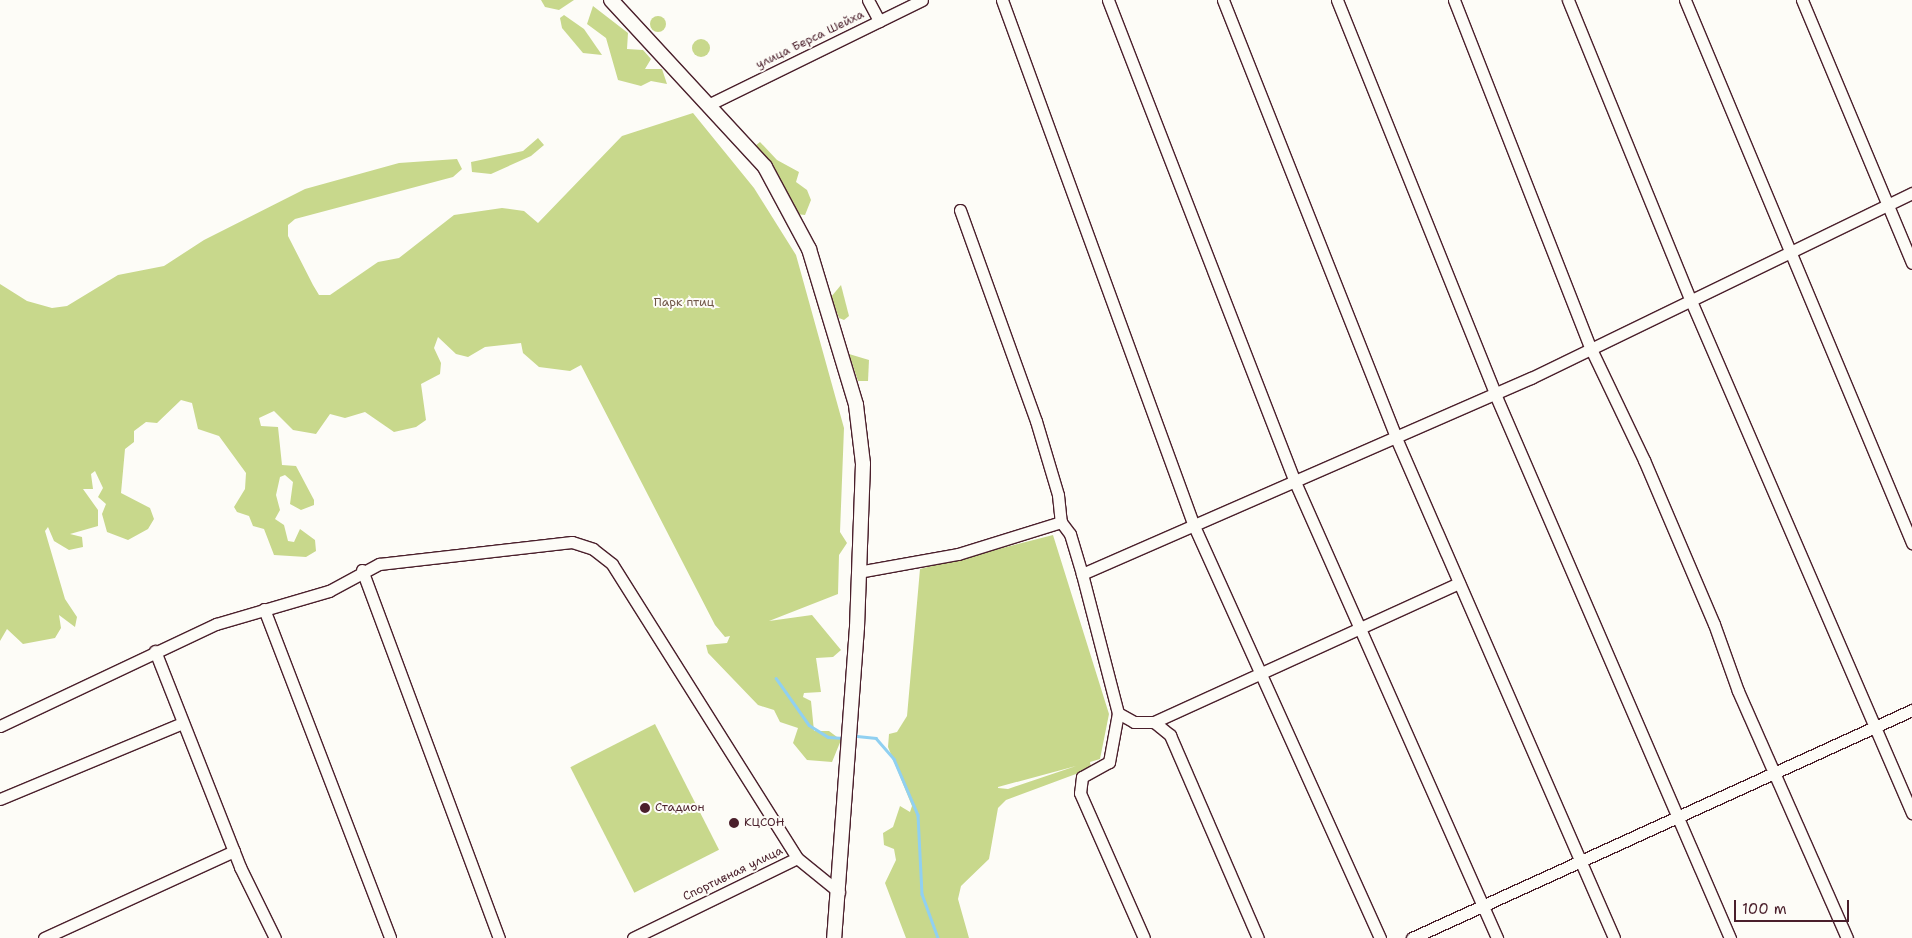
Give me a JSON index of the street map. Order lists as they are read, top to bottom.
{
  "streets": {
    "street": ["улица Берса Шейха", "Спортивная улица"]
  },
  "parks": ["Парк птиц"],
  "places": ["Стадион", "КЦСОН"],
  "scale_bar": "100 m"
}
